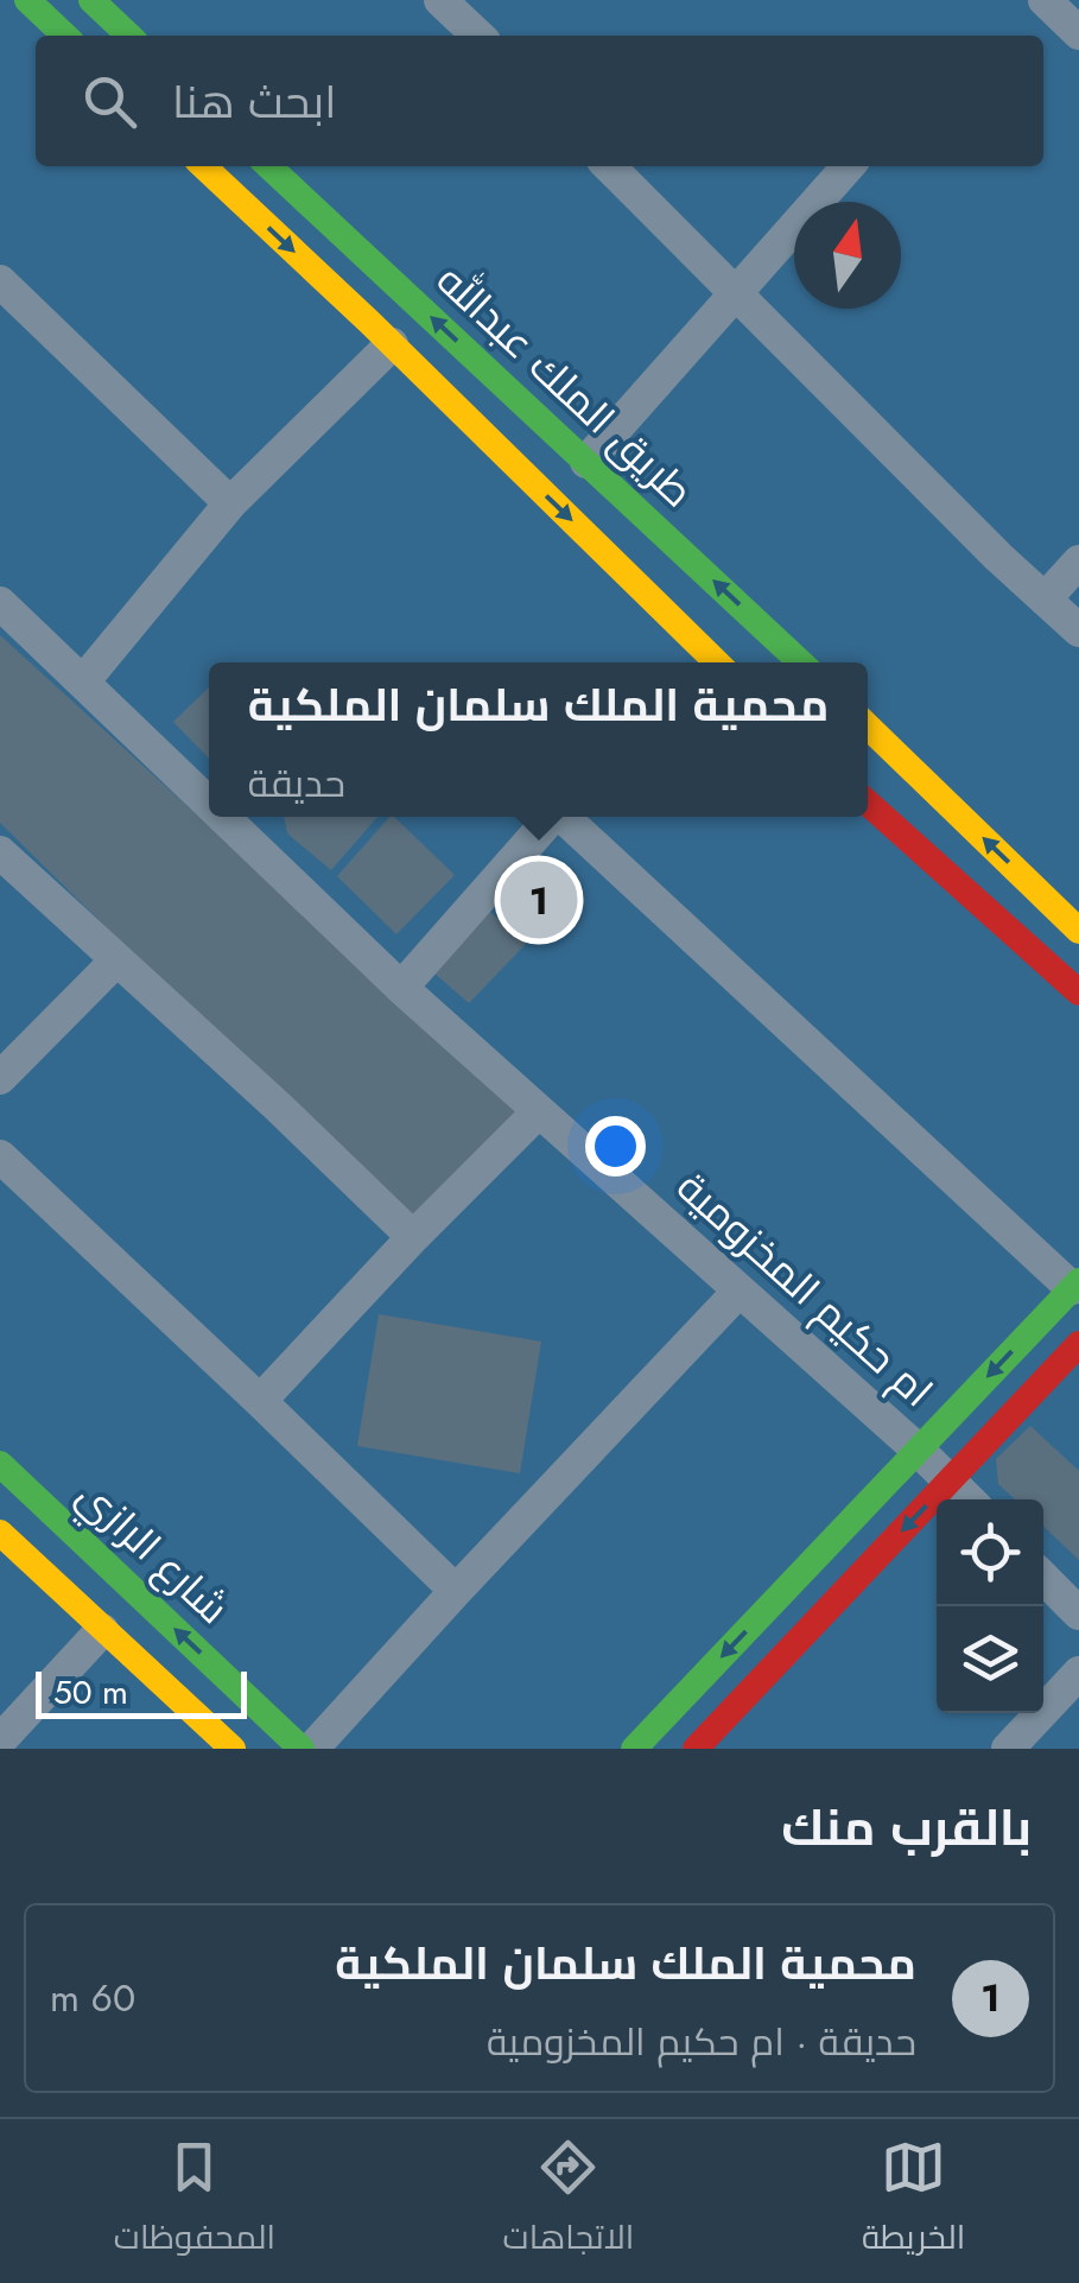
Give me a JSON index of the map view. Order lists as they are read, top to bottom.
{
  "streets": {
    "main road": ["طريق الملك عبدالله", "شارع الرازي"],
    "street": ["ام حكيم المخزومية"]
  },
  "scale_bar": "50 m",
  "north": "top",
  "page": {
    "search": "ابحث هنا",
    "popup": ["محمية الملك سلمان الملكية", "حديقة"],
    "pins": "1",
    "scale": "50 m",
    "heading": "بالقرب منك",
    "list": [
      {
        "mark": "1",
        "name": "محمية الملك سلمان الملكية",
        "note": "حديقة · ام حكيم المخزومية",
        "value": "60 m"
      }
    ],
    "nav": ["الخريطة", "الاتجاهات", "المحفوظات"]
  }
}
